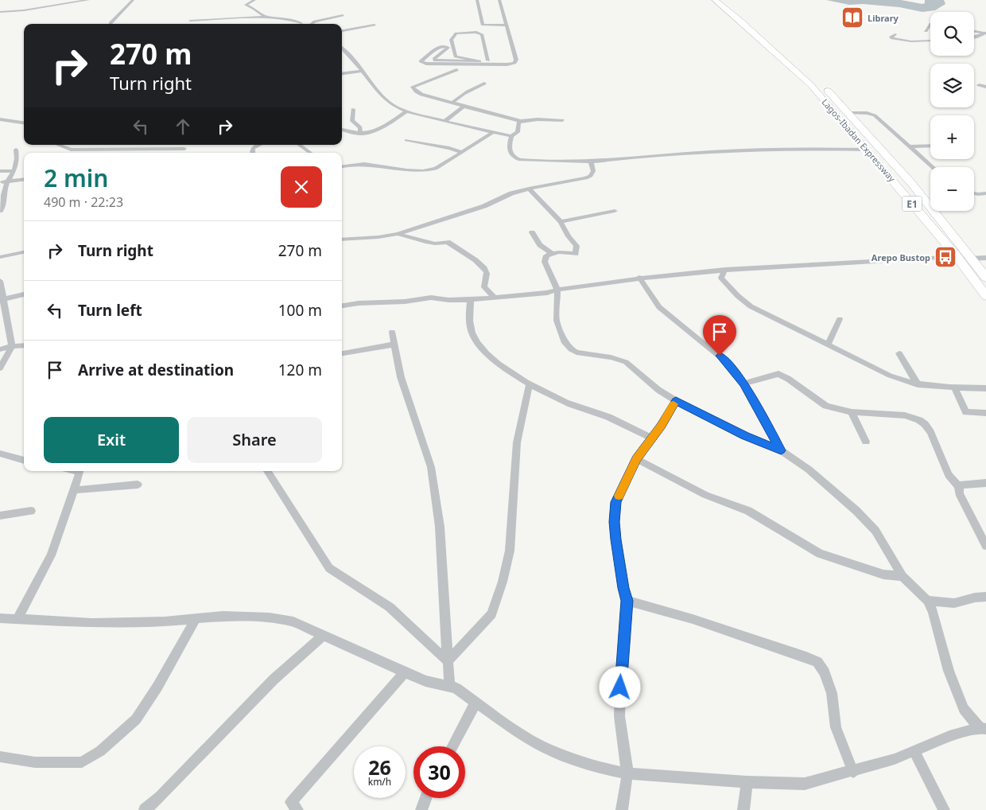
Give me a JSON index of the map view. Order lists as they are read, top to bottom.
{
  "streets": {
    "highway": ["Lagos-Ibadan Expressway", "E1"]
  },
  "places": {
    "library": ["Library"],
    "bus stop": ["Arepo Bustop"]
  },
  "page": {
    "map_buttons": ["+", "−"],
    "turn": ["270 m", "Turn right"],
    "heading": ["2 min", "490 m · 22:23"],
    "list": [
      {
        "name": "Turn right",
        "value": "270 m"
      },
      {
        "name": "Turn left",
        "value": "100 m"
      },
      {
        "name": "Arrive at destination",
        "value": "120 m"
      }
    ],
    "buttons": ["Exit", "Share"],
    "speed": "26 km/h",
    "limit": "30"
  }
}
